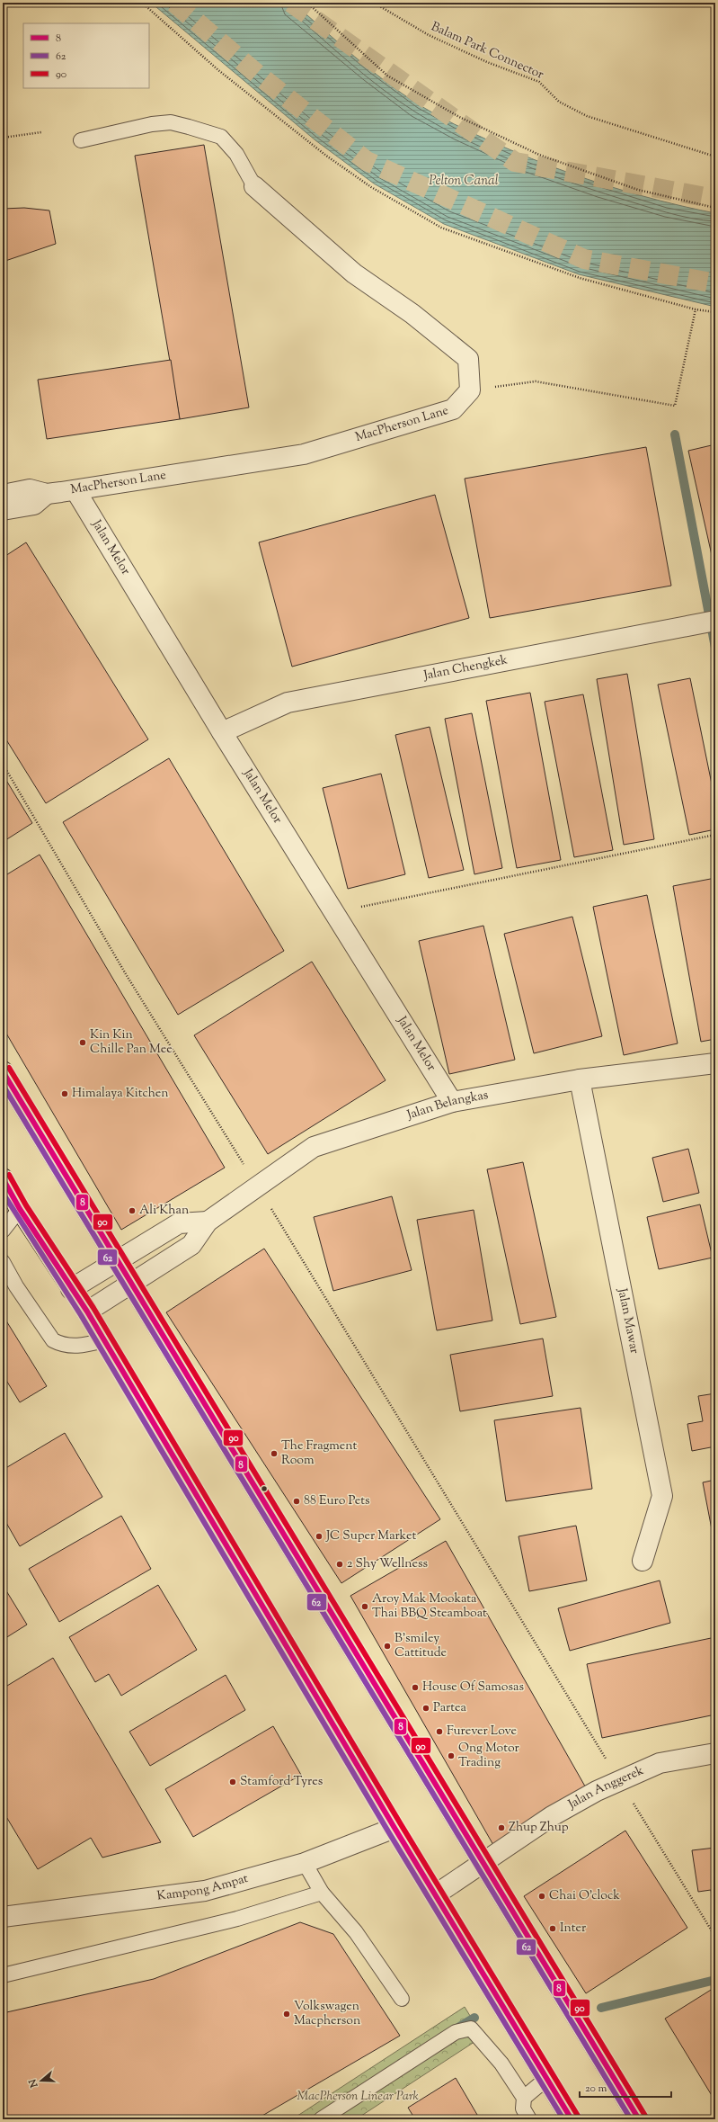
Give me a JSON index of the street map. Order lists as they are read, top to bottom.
{
  "streets": {
    "street": [
      "MacPherson Lane",
      "Jalan Melor",
      "Jalan Chengkek",
      "Jalan Belangkas",
      "Jalan Mawar",
      "Jalan Anggerek",
      "Kampong Ampat"
    ],
    "path": ["Balam Park Connector"]
  },
  "crossings": [
    ["MacPherson Lane", "Jalan Melor"],
    ["Jalan Melor", "Jalan Chengkek"],
    ["Jalan Melor", "Jalan Belangkas"],
    ["Jalan Belangkas", "Jalan Mawar"]
  ],
  "water": ["Pelton Canal"],
  "parks": ["MacPherson Linear Park"],
  "places": [
    "Kin Kin Chille Pan Mee",
    "Himalaya Kitchen",
    "Ali Khan",
    "The Fragment Room",
    "88 Euro Pets",
    "JC Super Market",
    "2 Shy Wellness",
    "Aroy Mak Mookata Thai BBQ Steamboat",
    "B'smiley Cattitude",
    "House Of Samosas",
    "Partea",
    "Furever Love",
    "Ong Motor Trading",
    "Stamford Tyres",
    "Zhup Zhup",
    "Chai O’clock",
    "Inter",
    "Volkswagen Macpherson"
  ],
  "lines": ["transit line 90", "transit line 8", "transit line 62"],
  "legend": ["8", "62", "90"],
  "scale_bar": "20 m",
  "north": "left"
}
